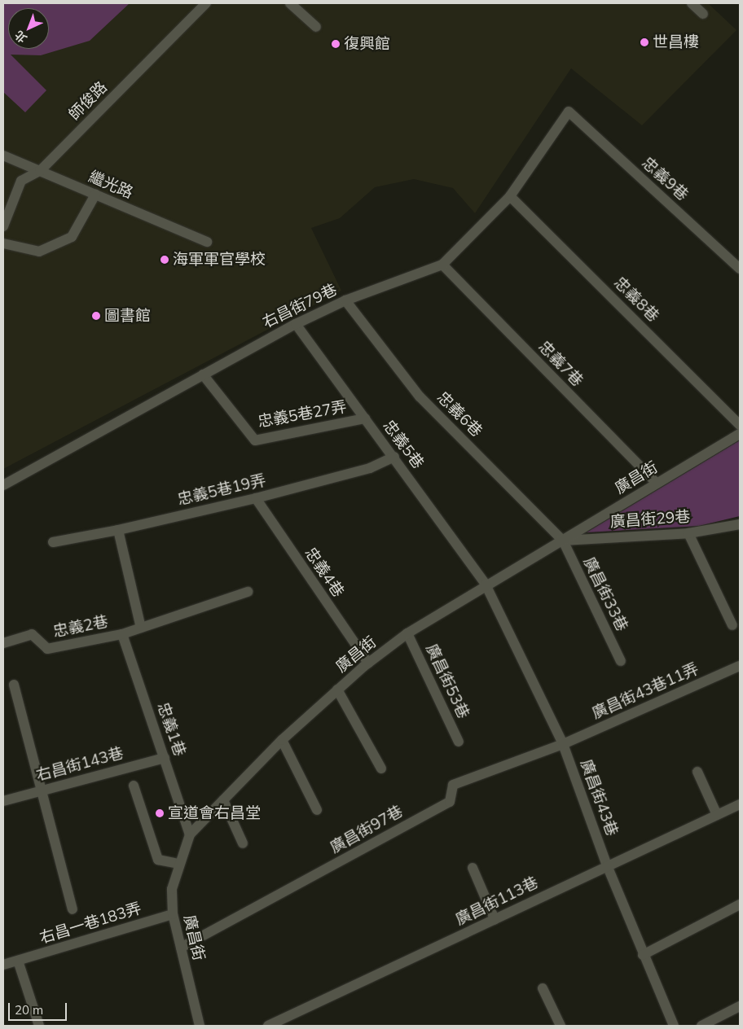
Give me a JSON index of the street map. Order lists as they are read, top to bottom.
{
  "streets": {
    "street": [
      "師俊路",
      "忠義9巷",
      "繼光路",
      "忠義8巷",
      "右昌街79巷",
      "忠義7巷",
      "忠義5巷27弄",
      "忠義6巷",
      "忠義5巷",
      "廣昌街",
      "忠義5巷19弄",
      "廣昌街29巷",
      "忠義4巷",
      "廣昌街33巷",
      "忠義2巷",
      "廣昌街53巷",
      "廣昌街43巷11弄",
      "忠義1巷",
      "右昌街143巷",
      "廣昌街43巷",
      "廣昌街97巷",
      "廣昌街113巷",
      "右昌一巷183弄"
    ]
  },
  "crossings": [
    ["師俊路", "繼光路"],
    ["忠義9巷", "右昌街79巷"],
    ["忠義8巷", "右昌街79巷"],
    ["右昌街79巷", "忠義7巷"],
    ["右昌街79巷", "忠義5巷27弄"],
    ["右昌街79巷", "忠義6巷"],
    ["右昌街79巷", "忠義5巷"],
    ["忠義7巷", "廣昌街"],
    ["忠義5巷27弄", "忠義5巷"],
    ["忠義6巷", "廣昌街"],
    ["忠義6巷", "廣昌街29巷"],
    ["忠義6巷", "廣昌街33巷"],
    ["忠義5巷", "廣昌街"],
    ["忠義5巷", "忠義5巷19弄"],
    ["忠義5巷", "廣昌街43巷"],
    ["廣昌街", "廣昌街29巷"],
    ["廣昌街", "忠義4巷"],
    ["廣昌街", "廣昌街33巷"],
    ["廣昌街", "廣昌街53巷"],
    ["廣昌街", "忠義1巷"],
    ["廣昌街", "廣昌街43巷"],
    ["廣昌街", "廣昌街97巷"],
    ["廣昌街", "右昌一巷183弄"],
    ["忠義5巷19弄", "忠義4巷"],
    ["廣昌街29巷", "廣昌街33巷"],
    ["忠義2巷", "忠義1巷"],
    ["廣昌街43巷11弄", "廣昌街43巷"],
    ["廣昌街43巷11弄", "廣昌街97巷"],
    ["忠義1巷", "右昌街143巷"],
    ["廣昌街43巷", "廣昌街97巷"],
    ["廣昌街43巷", "廣昌街113巷"]
  ],
  "places": [
    "世昌樓",
    "復興館",
    "海軍軍官學校",
    "圖書館",
    "宣道會右昌堂"
  ],
  "scale_bar": "20 m",
  "north": "bottom left"
}
